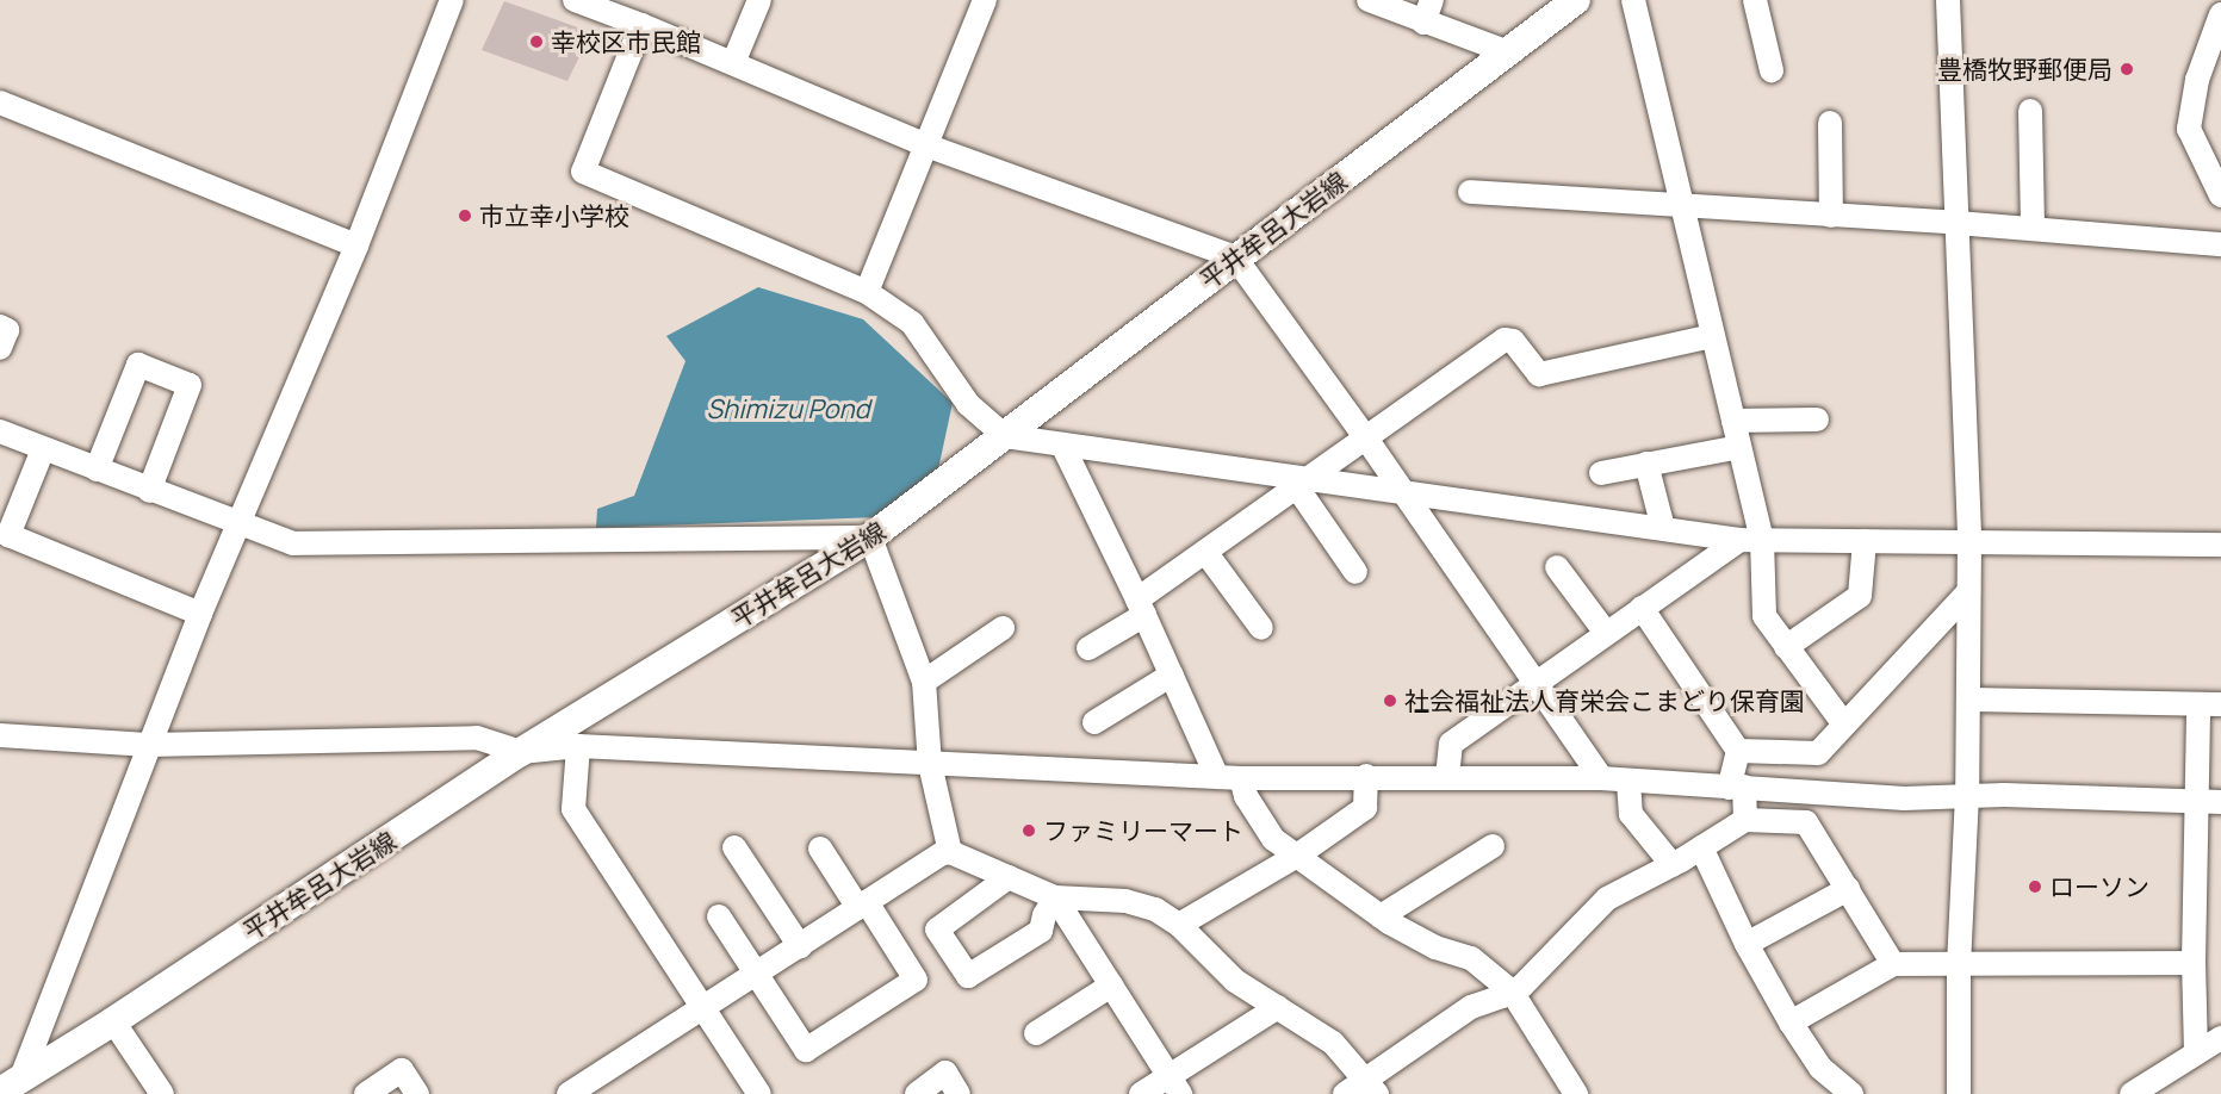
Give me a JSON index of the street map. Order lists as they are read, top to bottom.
{
  "streets": {
    "main road": ["平井牟呂大岩線"]
  },
  "water": ["Shimizu Pond"],
  "places": [
    "幸校区市民館",
    "豊橋牧野郵便局",
    "市立幸小学校",
    "社会福祉法人育栄会こまどり保育園",
    "ファミリーマート",
    "ローソン"
  ]
}
